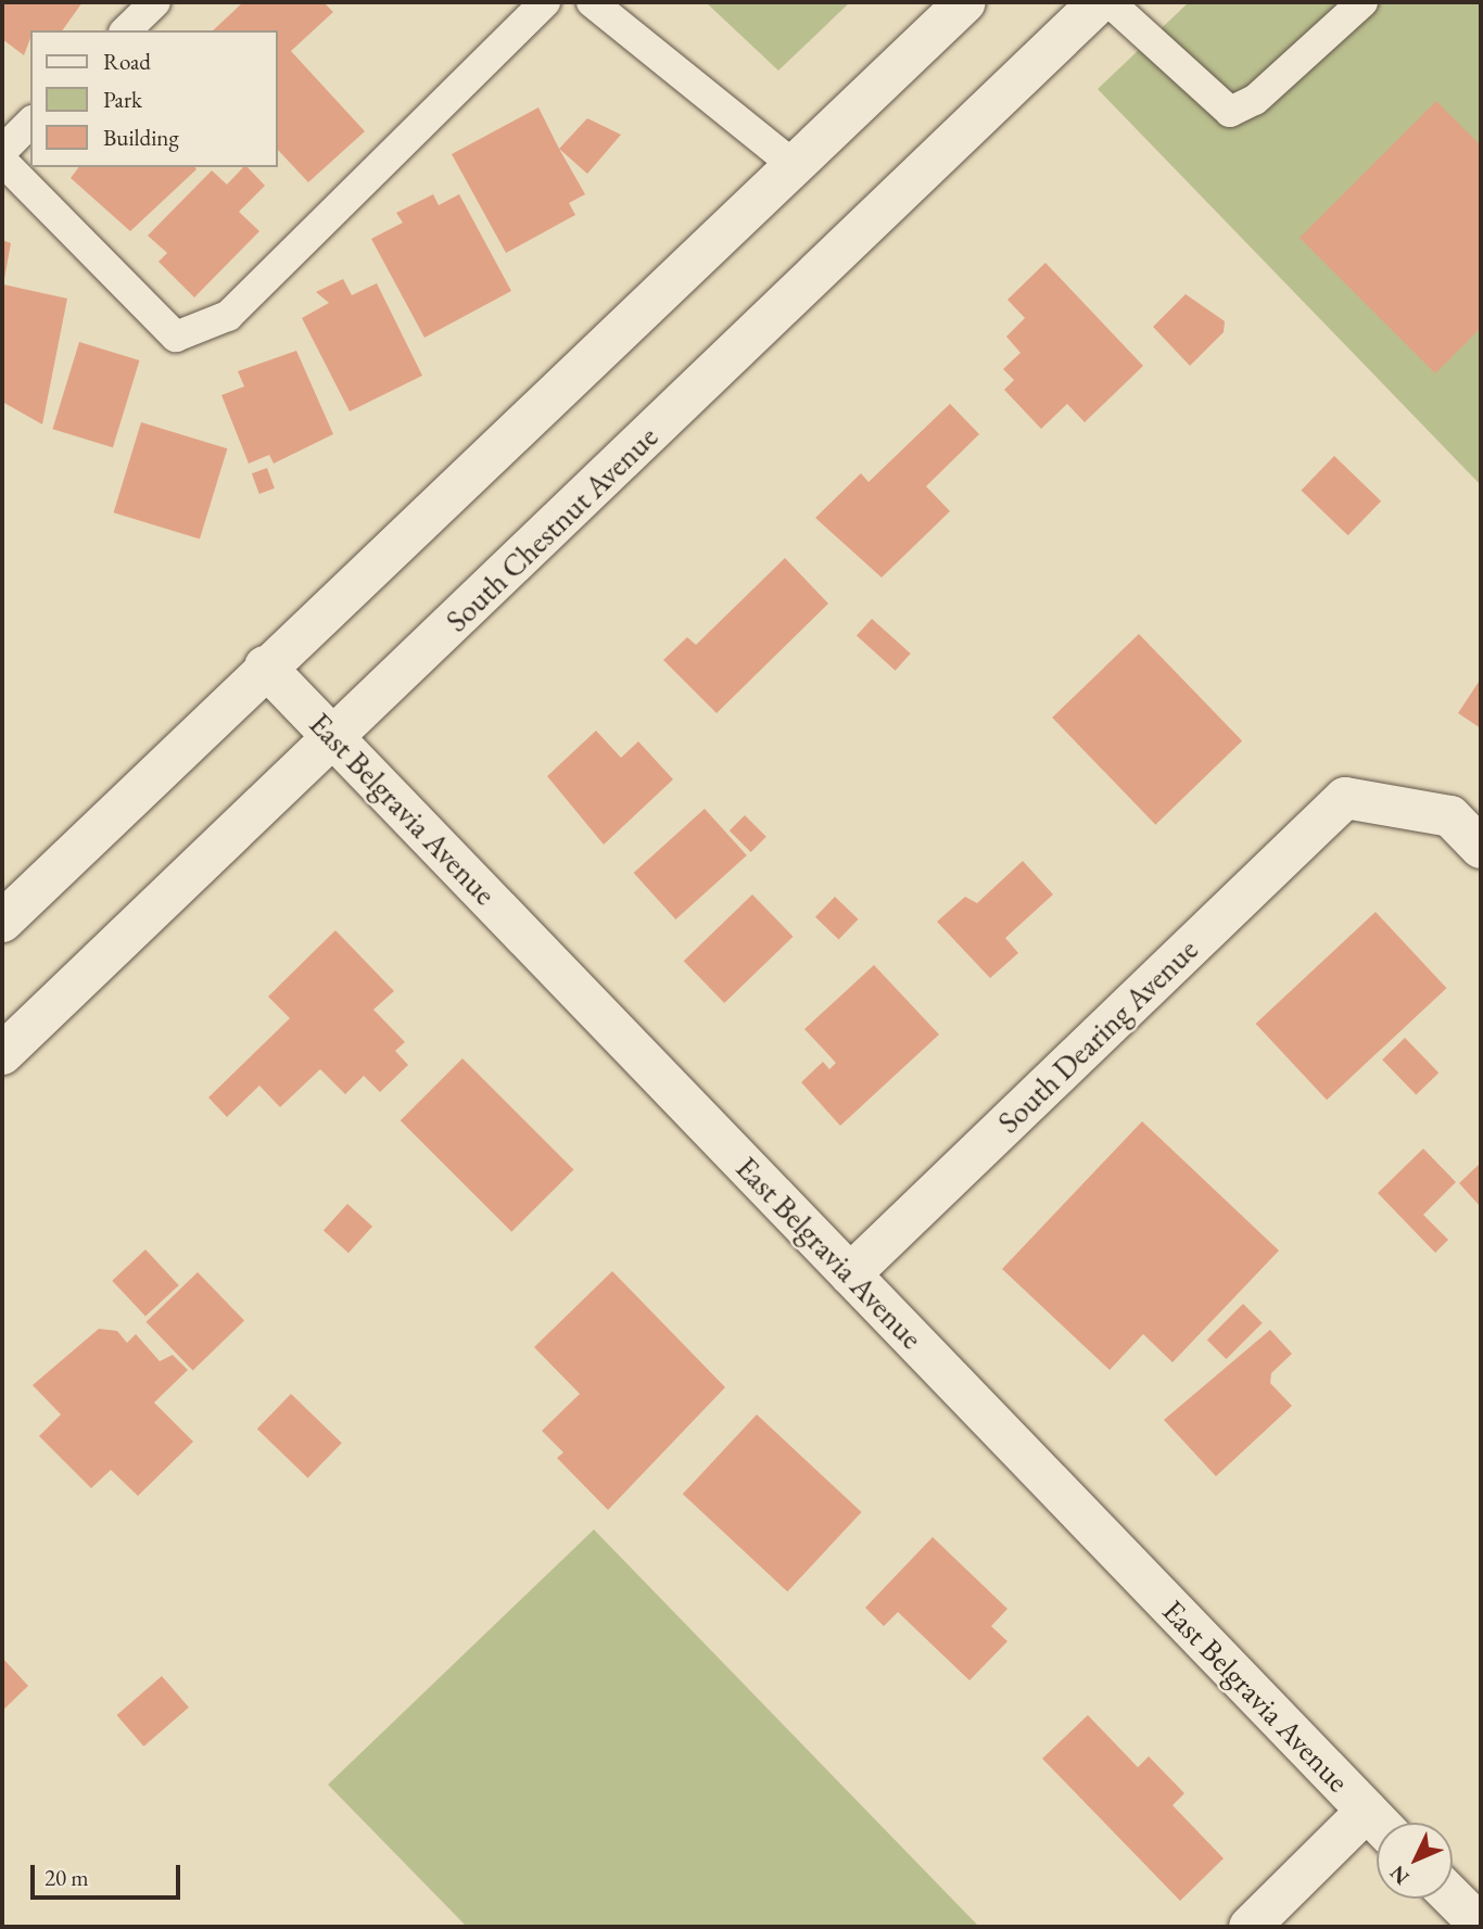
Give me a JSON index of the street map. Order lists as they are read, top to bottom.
{
  "streets": {
    "main road": ["South Chestnut Avenue", "East Belgravia Avenue", "South Dearing Avenue"]
  },
  "crossings": [
    ["South Chestnut Avenue", "East Belgravia Avenue"],
    ["East Belgravia Avenue", "South Dearing Avenue"]
  ],
  "legend": ["Road", "Park", "Building"],
  "scale_bar": "20 m",
  "north": "bottom left"
}
